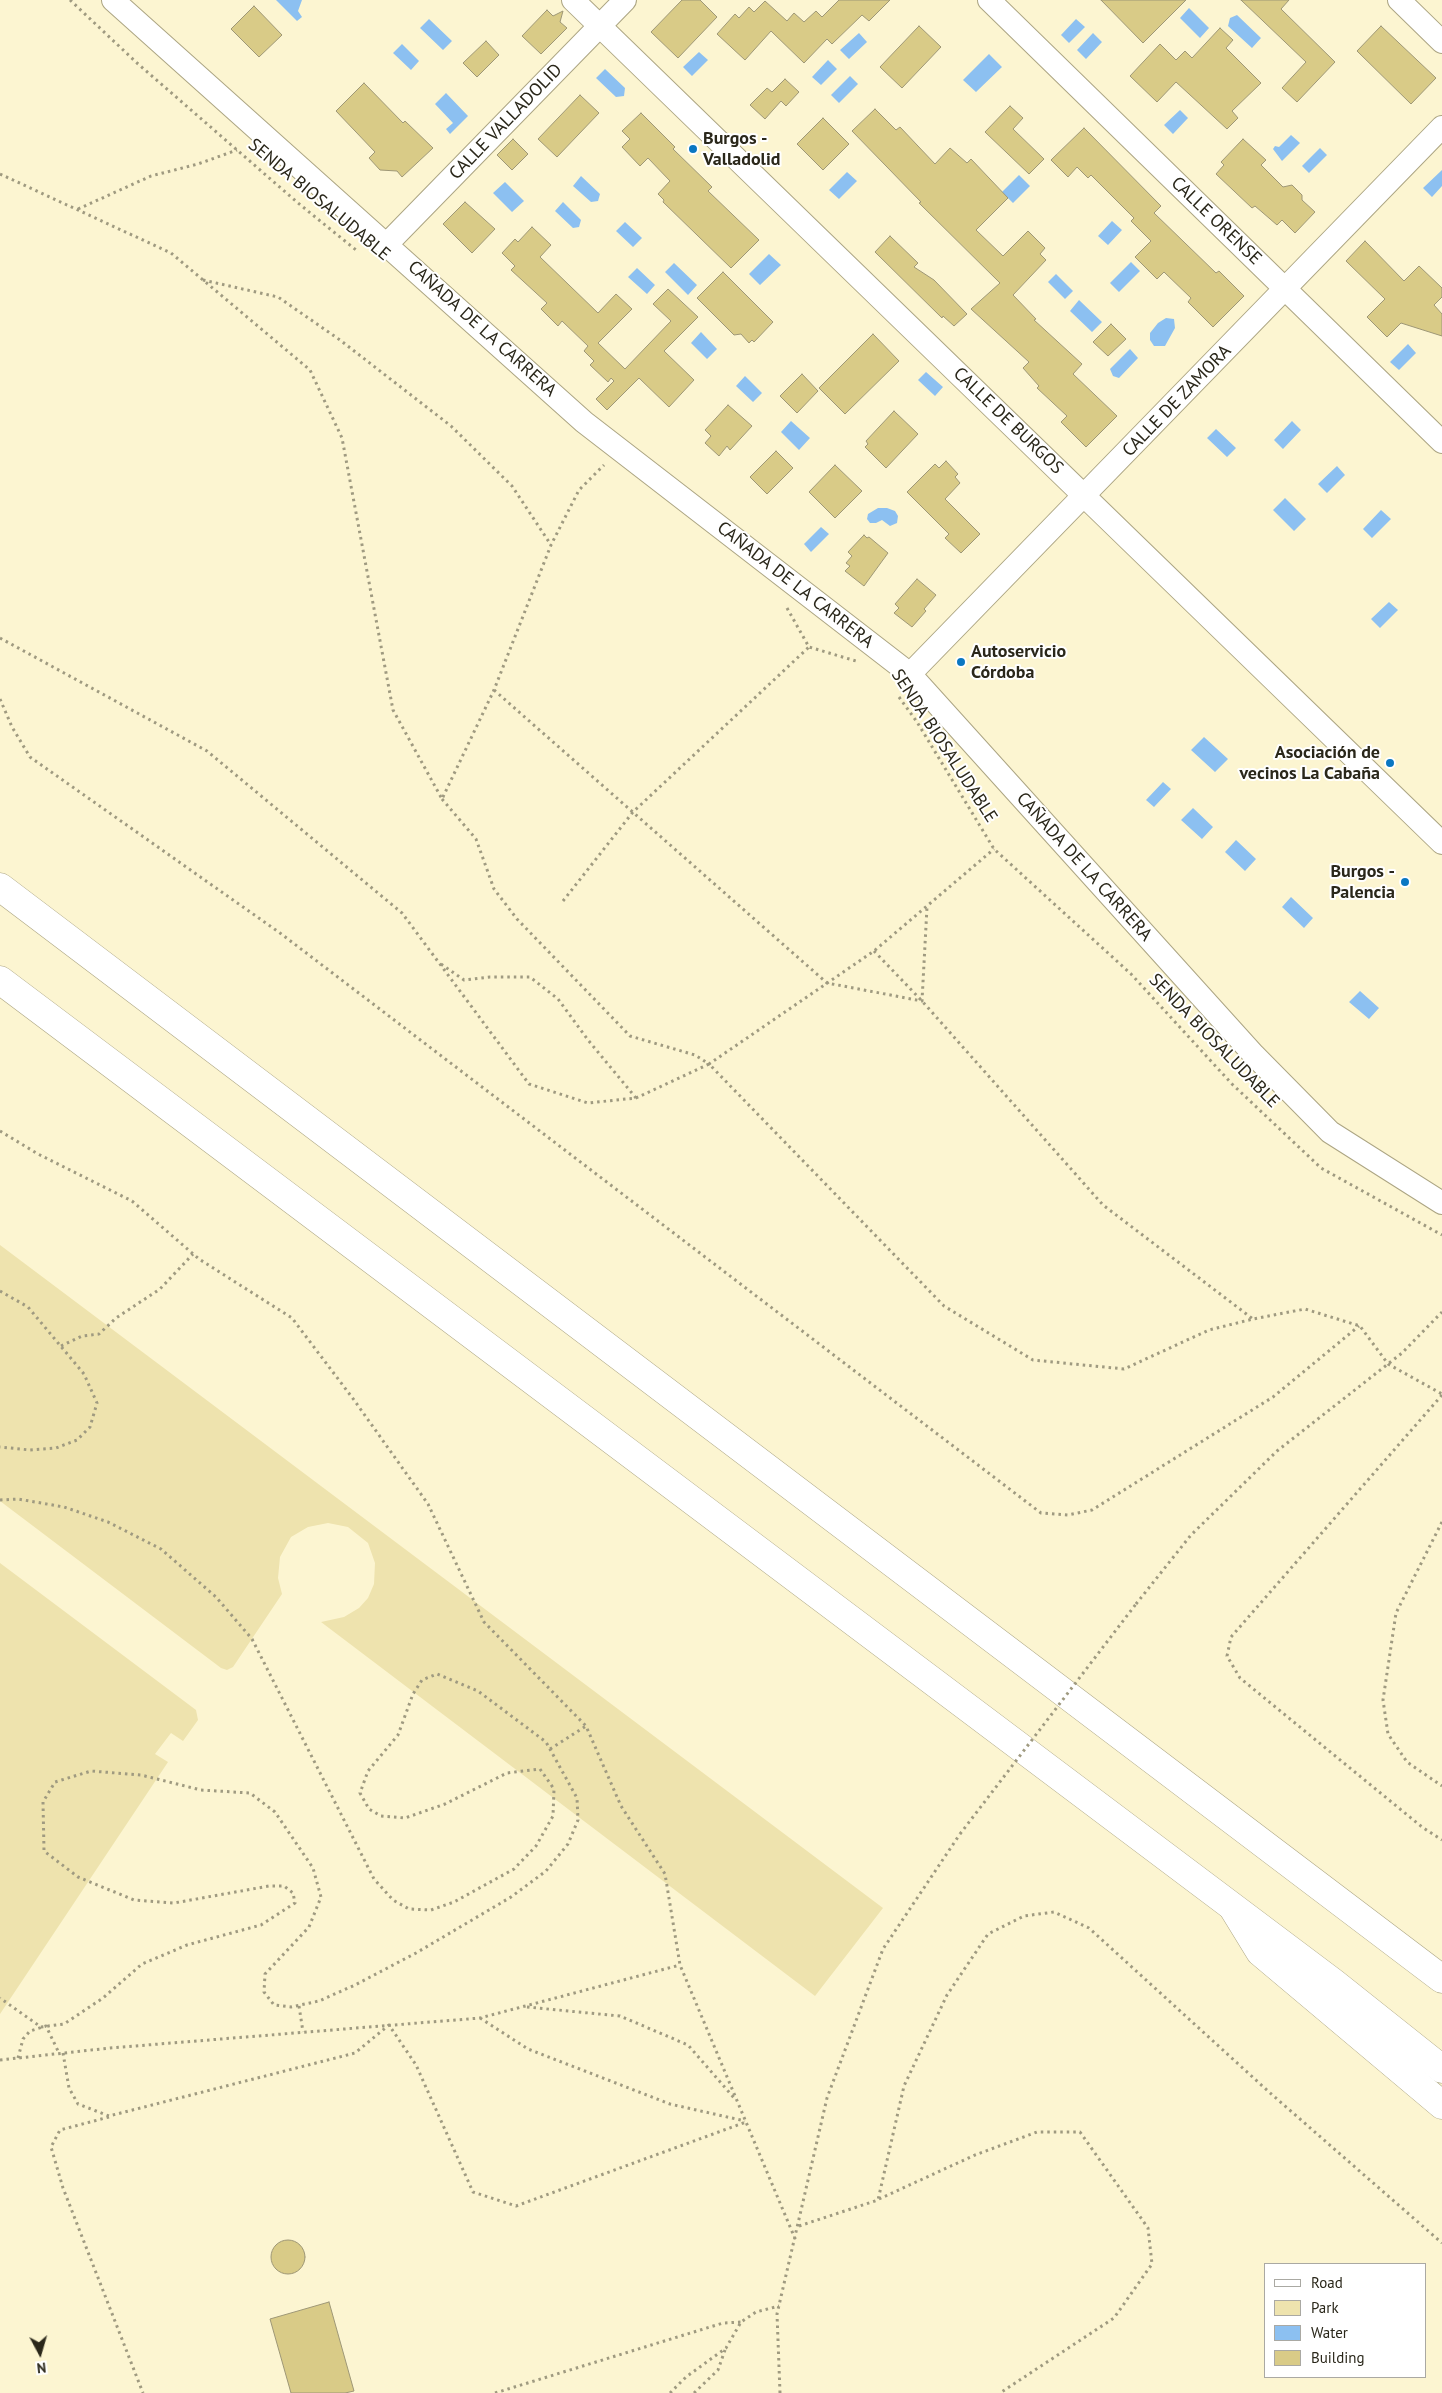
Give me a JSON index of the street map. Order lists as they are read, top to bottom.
{
  "streets": {
    "street": [
      "CALLE VALLADOLID",
      "CALLE ORENSE",
      "CAÑADA DE LA CARRERA",
      "CALLE DE ZAMORA",
      "CALLE DE BURGOS"
    ],
    "path": ["SENDA BIOSALUDABLE"]
  },
  "crossings": [
    ["CALLE VALLADOLID", "CAÑADA DE LA CARRERA"],
    ["CALLE VALLADOLID", "CALLE DE BURGOS"],
    ["CALLE ORENSE", "CALLE DE ZAMORA"],
    ["CAÑADA DE LA CARRERA", "CALLE DE ZAMORA"],
    ["CALLE DE ZAMORA", "CALLE DE BURGOS"]
  ],
  "places": [
    "Burgos - Valladolid",
    "Autoservicio Córdoba",
    "Asociación de vecinos La Cabaña",
    "Burgos - Palencia"
  ],
  "legend": [
    "Road",
    "Park",
    "Water",
    "Building"
  ],
  "north": "bottom"
}
